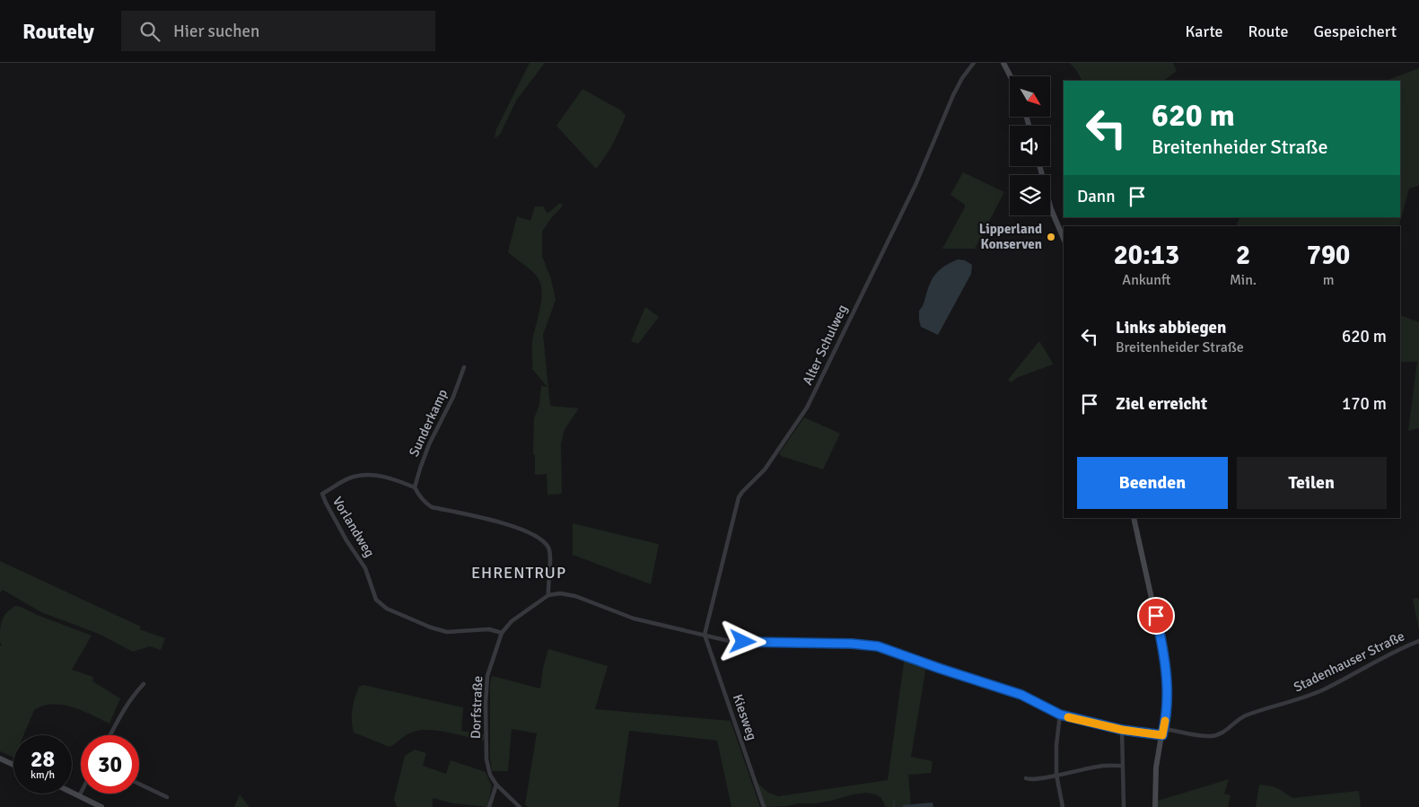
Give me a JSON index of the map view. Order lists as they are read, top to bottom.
{
  "streets": {
    "street": [
      "Alter Schulweg",
      "Sunderkamp",
      "Vorlandweg",
      "Stadenhauser Straße",
      "Dorfstraße",
      "Kiesweg"
    ]
  },
  "crossings": [
    ["Alter Schulweg", "Kiesweg"],
    ["Sunderkamp", "Vorlandweg"],
    ["Vorlandweg", "Dorfstraße"]
  ],
  "districts": ["EHRENTRUP"],
  "places": ["Lipperland Konserven"],
  "north": "bottom right",
  "page": {
    "header": "Routely",
    "search": "Hier suchen",
    "nav": ["Karte", "Route", "Gespeichert"],
    "turn": ["620 m", "Breitenheider Straße"],
    "then": "Dann",
    "eta": [
      "20:13",
      "Ankunft",
      "2",
      "Min.",
      "790",
      "m"
    ],
    "list": [
      {
        "name": "Links abbiegen",
        "note": "Breitenheider Straße",
        "value": "620 m"
      },
      {
        "name": "Ziel erreicht",
        "value": "170 m"
      }
    ],
    "buttons": ["Beenden", "Teilen"],
    "speed": "28 km/h",
    "limit": "30"
  }
}
